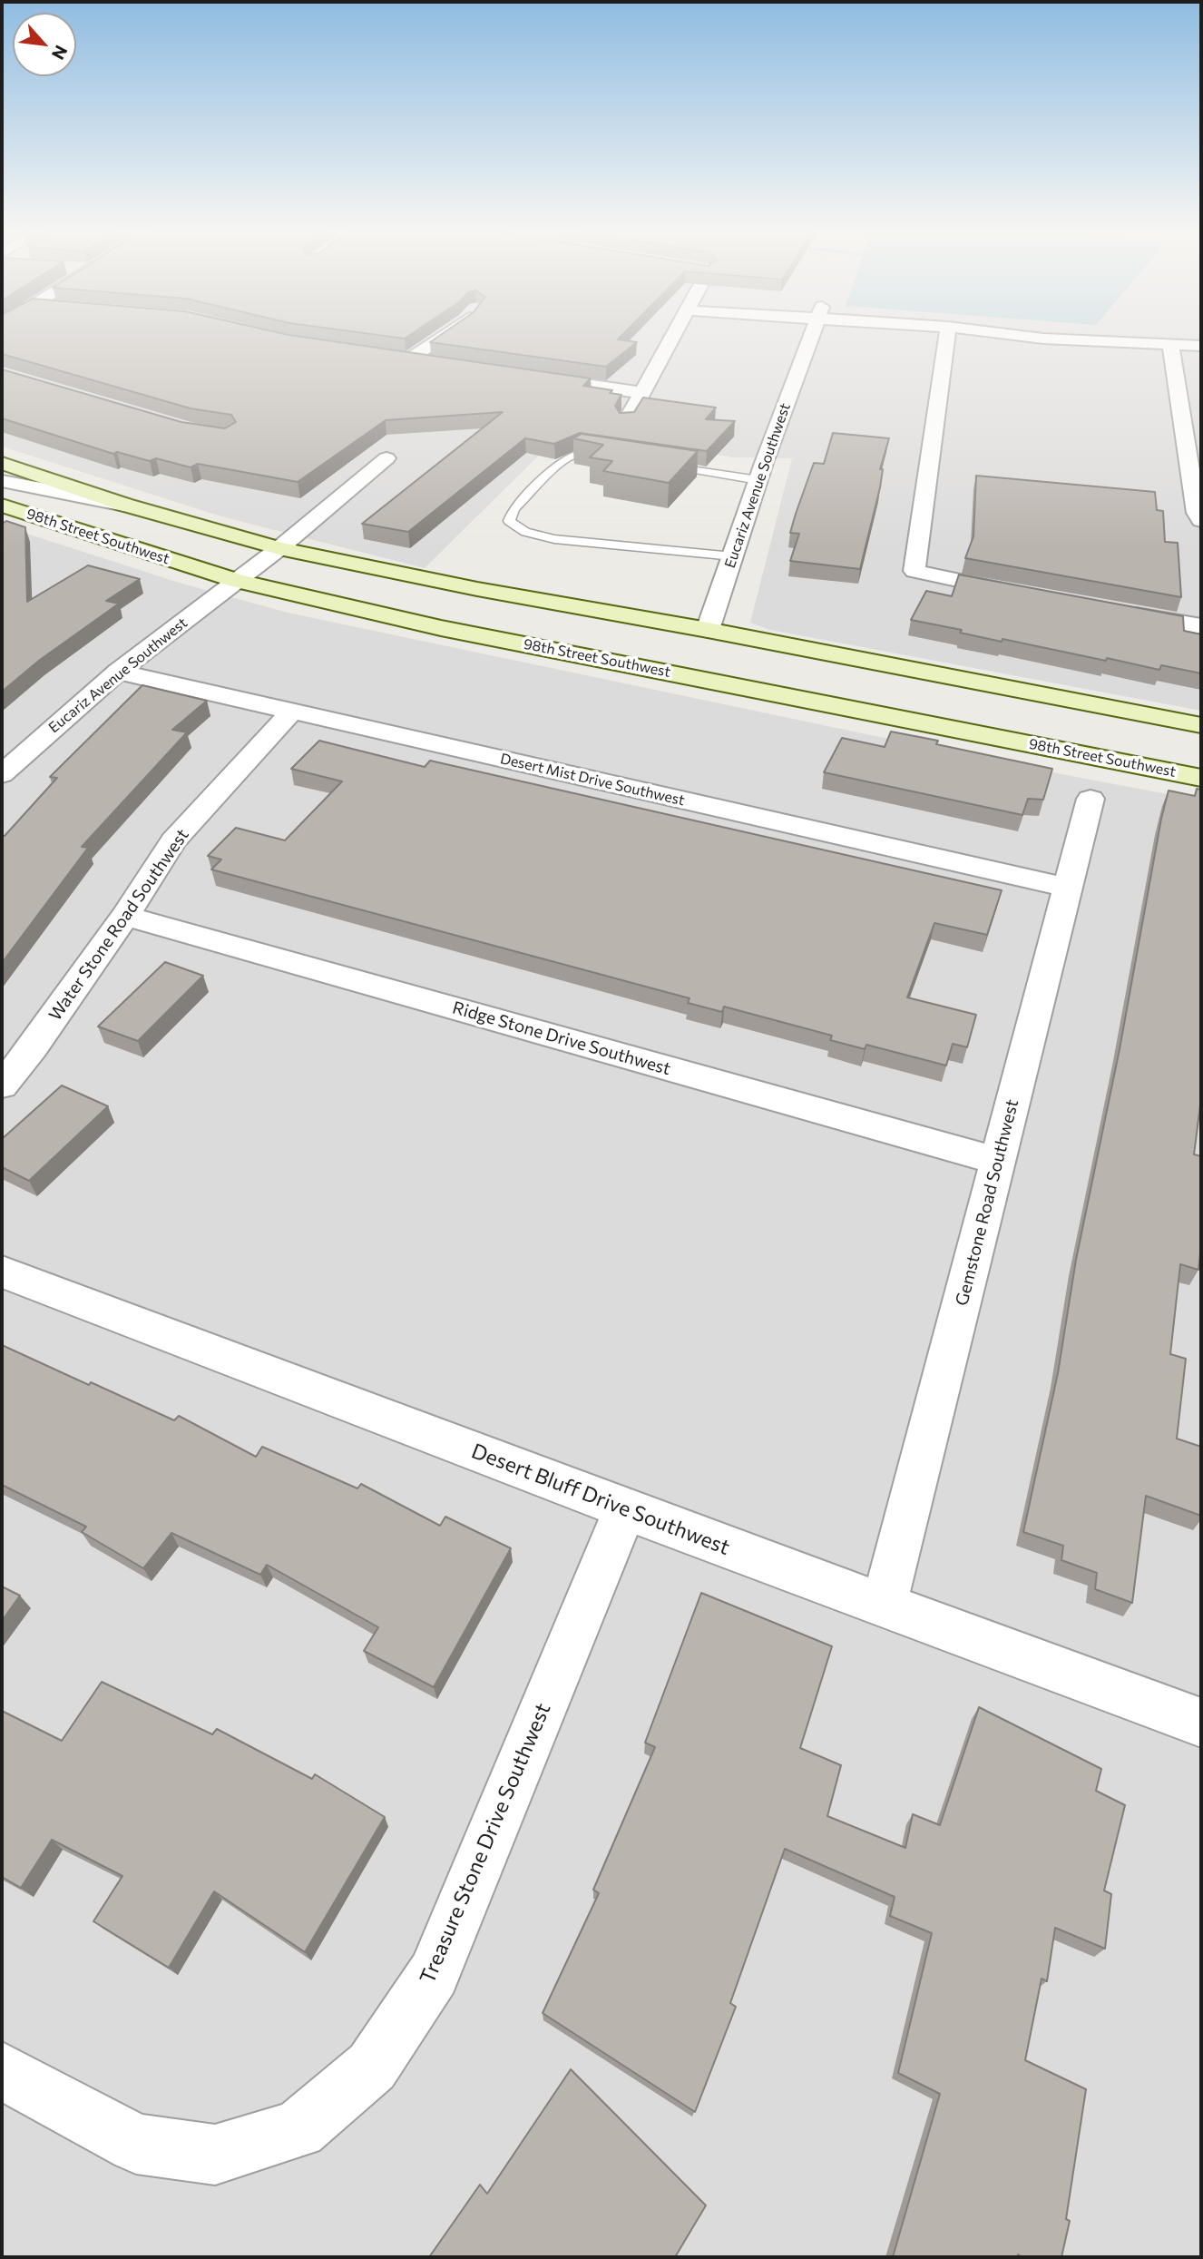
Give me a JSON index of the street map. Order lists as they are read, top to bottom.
{
  "streets": {
    "main road": ["98th Street Southwest"],
    "street": [
      "Eucariz Avenue Southwest",
      "Desert Mist Drive Southwest",
      "Water Stone Road Southwest",
      "Ridge Stone Drive Southwest",
      "Gemstone Road Southwest",
      "Desert Bluff Drive Southwest",
      "Treasure Stone Drive Southwest"
    ]
  },
  "crossings": [
    ["Eucariz Avenue Southwest", "98th Street Southwest"],
    ["Eucariz Avenue Southwest", "Desert Mist Drive Southwest"],
    ["Desert Mist Drive Southwest", "Water Stone Road Southwest"],
    ["Desert Mist Drive Southwest", "Gemstone Road Southwest"],
    ["Water Stone Road Southwest", "Ridge Stone Drive Southwest"],
    ["Ridge Stone Drive Southwest", "Gemstone Road Southwest"],
    ["Gemstone Road Southwest", "Desert Bluff Drive Southwest"],
    ["Desert Bluff Drive Southwest", "Treasure Stone Drive Southwest"]
  ],
  "north": "bottom right"
}
